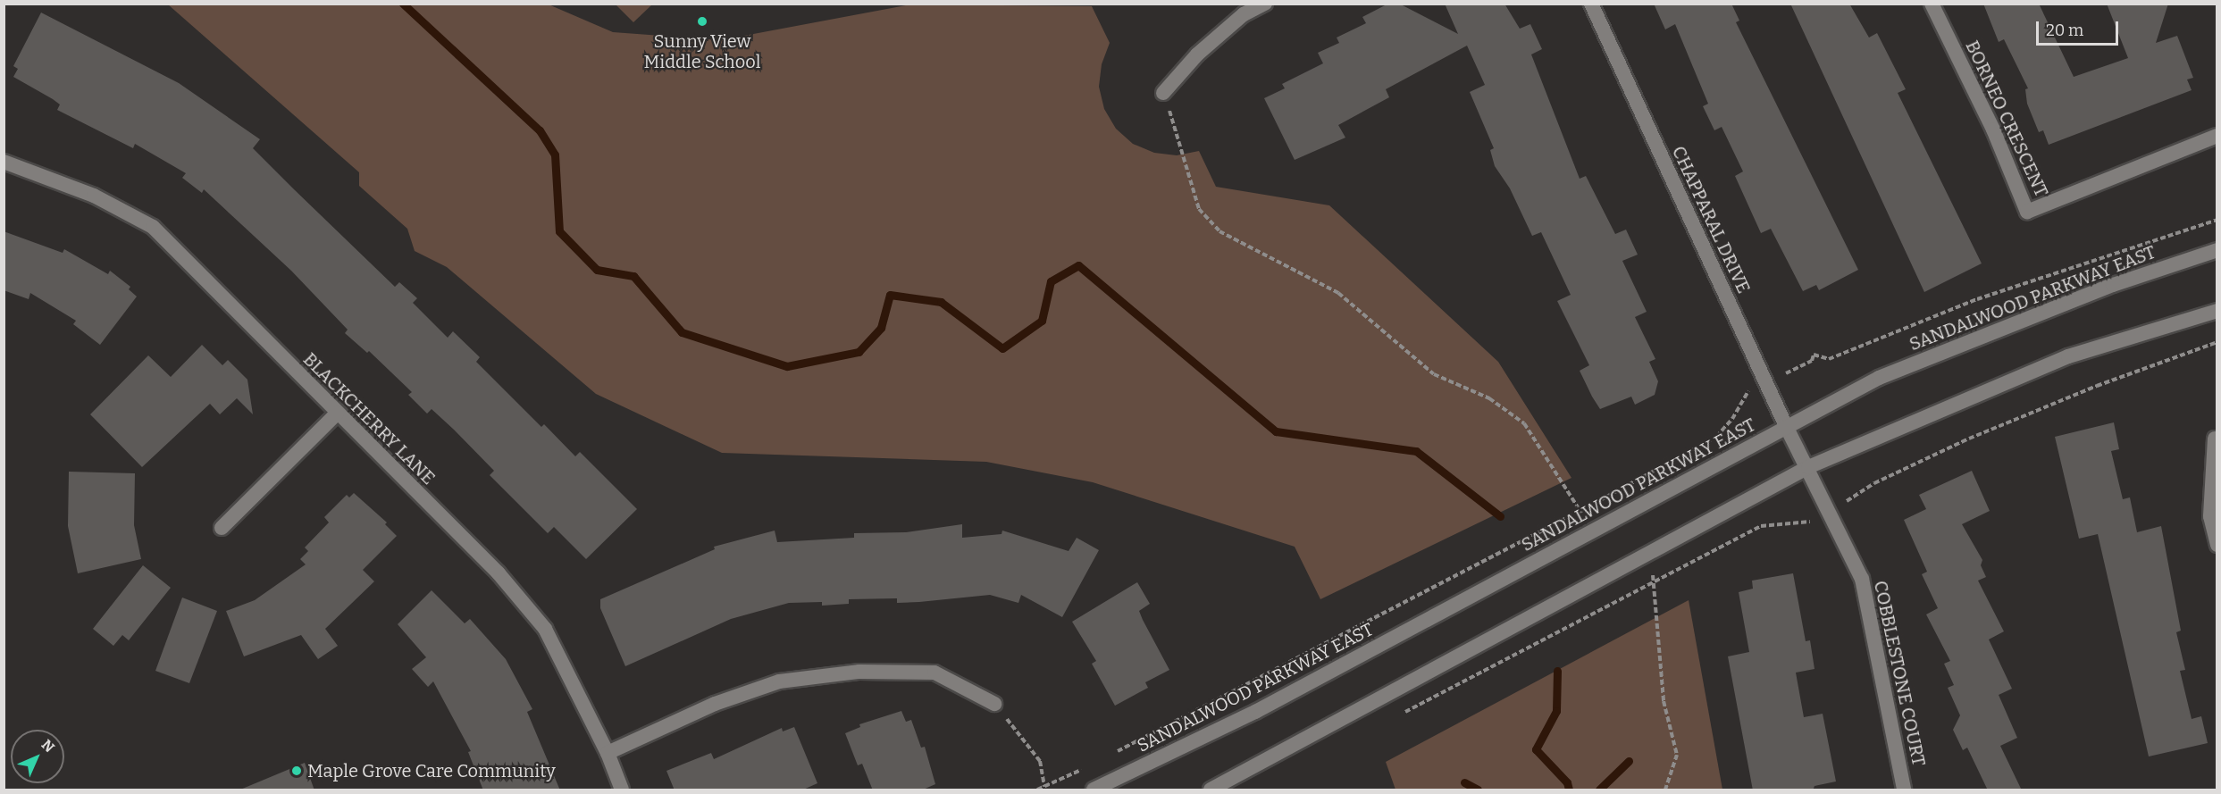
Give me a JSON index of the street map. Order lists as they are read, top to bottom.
{
  "streets": {
    "street": [
      "BORNEO CRESCENT",
      "CHAPPARAL DRIVE",
      "SANDALWOOD PARKWAY EAST",
      "BLACKCHERRY LANE",
      "COBBLESTONE COURT"
    ]
  },
  "crossings": [
    ["CHAPPARAL DRIVE", "SANDALWOOD PARKWAY EAST"],
    ["CHAPPARAL DRIVE", "COBBLESTONE COURT"]
  ],
  "places": ["Sunny View Middle School", "Maple Grove Care Community"],
  "scale_bar": "20 m",
  "north": "top right"
}
